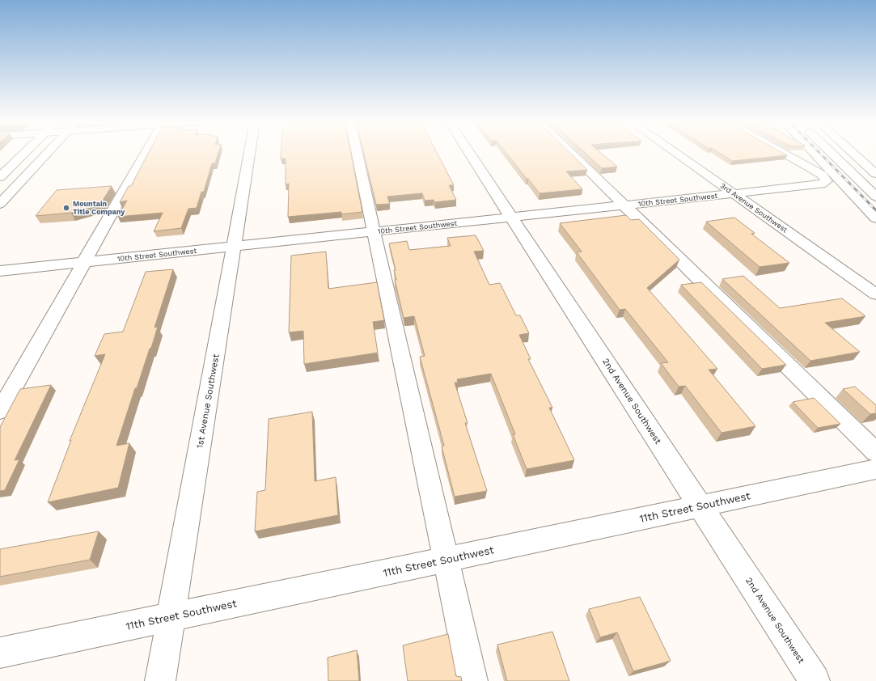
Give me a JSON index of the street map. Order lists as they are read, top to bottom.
{
  "streets": {
    "main road": [
      "10th Street Southwest",
      "3rd Avenue Southwest",
      "1st Avenue Southwest",
      "2nd Avenue Southwest",
      "11th Street Southwest"
    ]
  },
  "crossings": [
    ["10th Street Southwest", "3rd Avenue Southwest"],
    ["10th Street Southwest", "1st Avenue Southwest"],
    ["10th Street Southwest", "2nd Avenue Southwest"],
    ["1st Avenue Southwest", "11th Street Southwest"],
    ["2nd Avenue Southwest", "11th Street Southwest"]
  ],
  "places": ["Mountain Title Company"]
}
